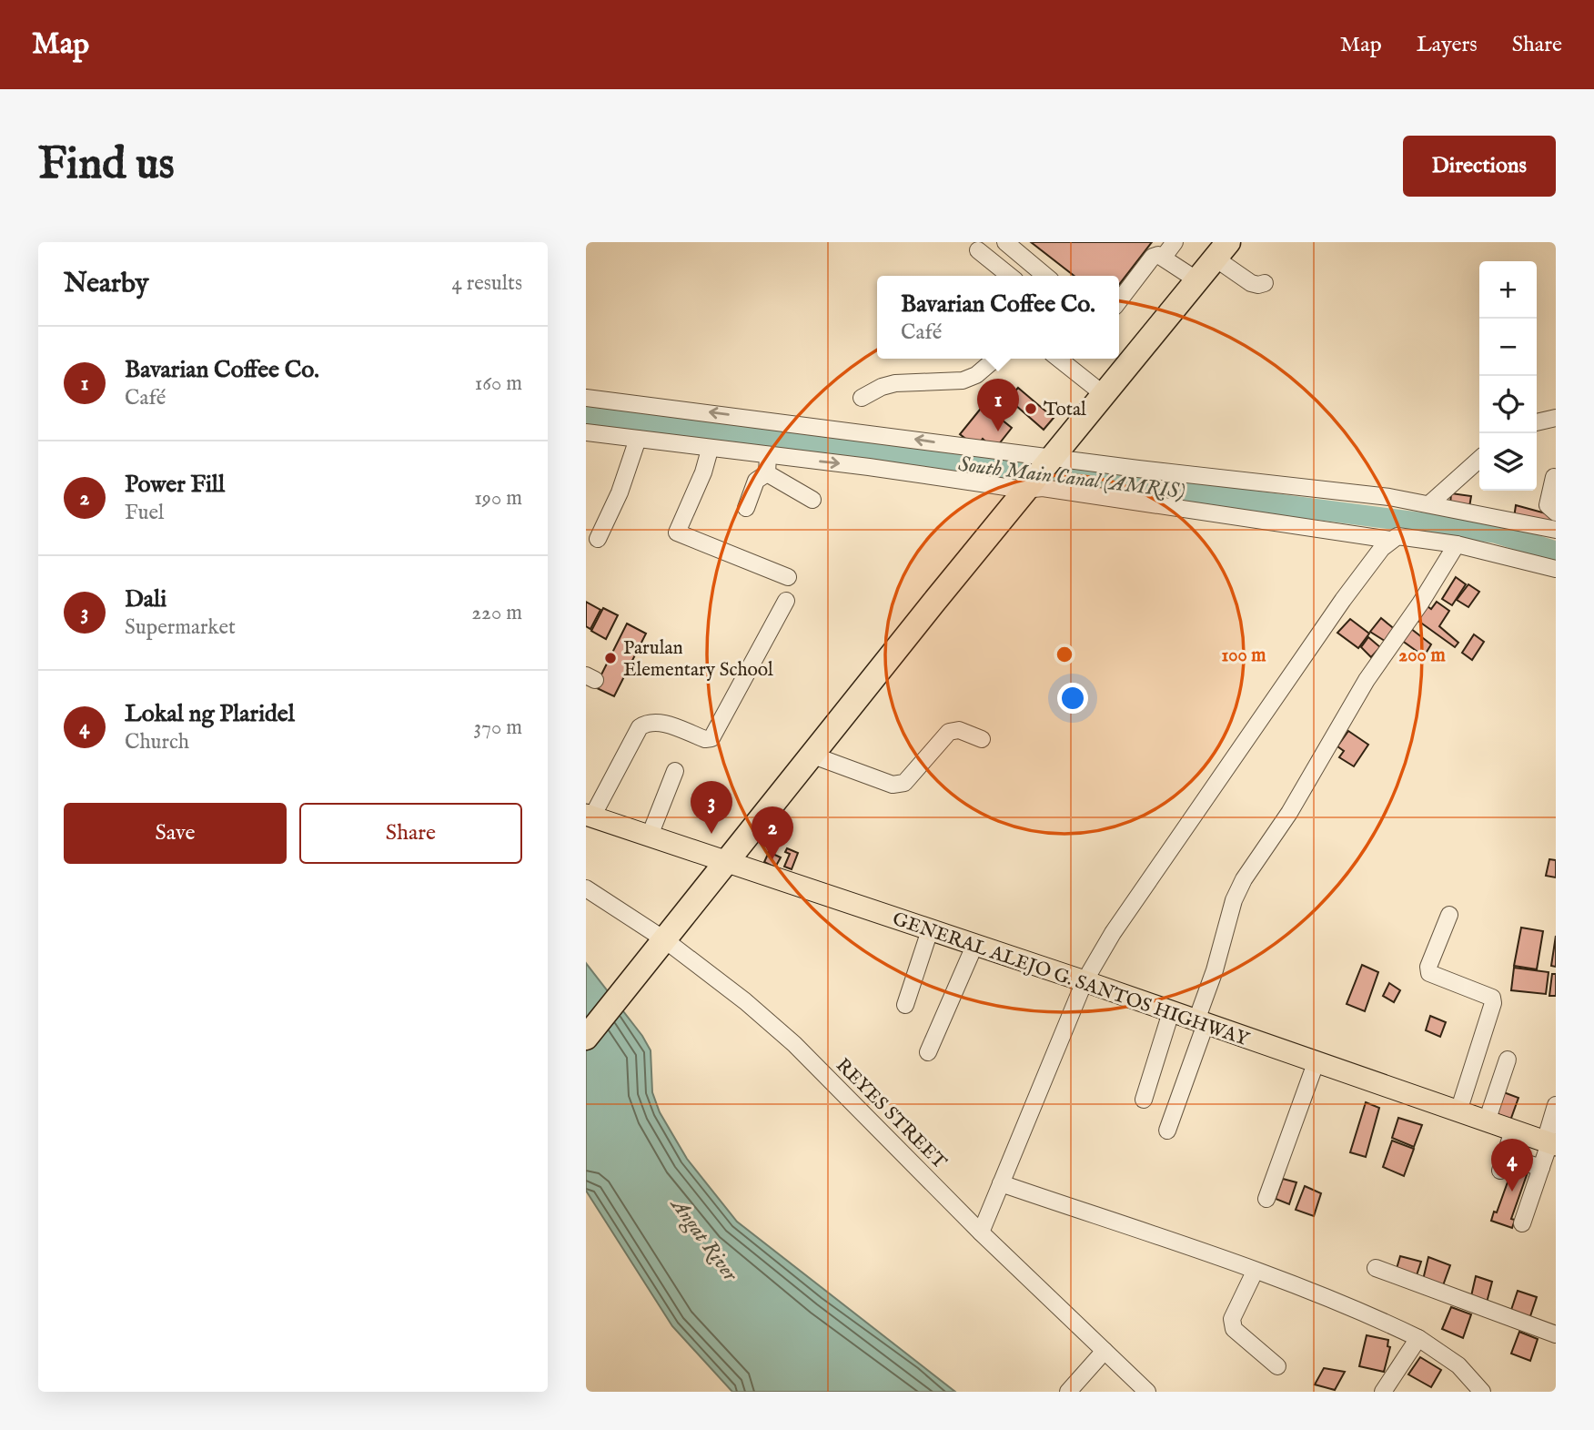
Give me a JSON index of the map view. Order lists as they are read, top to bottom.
{
  "streets": {
    "main road": ["GENERAL ALEJO G. SANTOS HIGHWAY"],
    "street": ["REYES STREET"]
  },
  "water": ["South Main Canal (AMRIS)", "Angat River"],
  "places": ["Total", "Parulan Elementary School"],
  "page": {
    "header": "Map",
    "nav": ["Map", "Layers", "Share"],
    "buttons": [
      "Directions",
      ["Save", "Share"]
    ],
    "title": "Find us",
    "heading": ["Nearby", "4 results"],
    "map_buttons": ["+", "−"],
    "popup": ["Bavarian Coffee Co.", "Café"],
    "list": [
      {
        "mark": "1",
        "name": "Bavarian Coffee Co.",
        "note": "Café",
        "value": "160 m"
      },
      {
        "mark": "2",
        "name": "Power Fill",
        "note": "Fuel",
        "value": "190 m"
      },
      {
        "mark": "3",
        "name": "Dali",
        "note": "Supermarket",
        "value": "220 m"
      },
      {
        "mark": "4",
        "name": "Lokal ng Plaridel",
        "note": "Church",
        "value": "370 m"
      }
    ],
    "pins": [
      "1",
      "3",
      "2",
      "4"
    ]
  },
  "rings": ["100 m", "200 m"]
}
